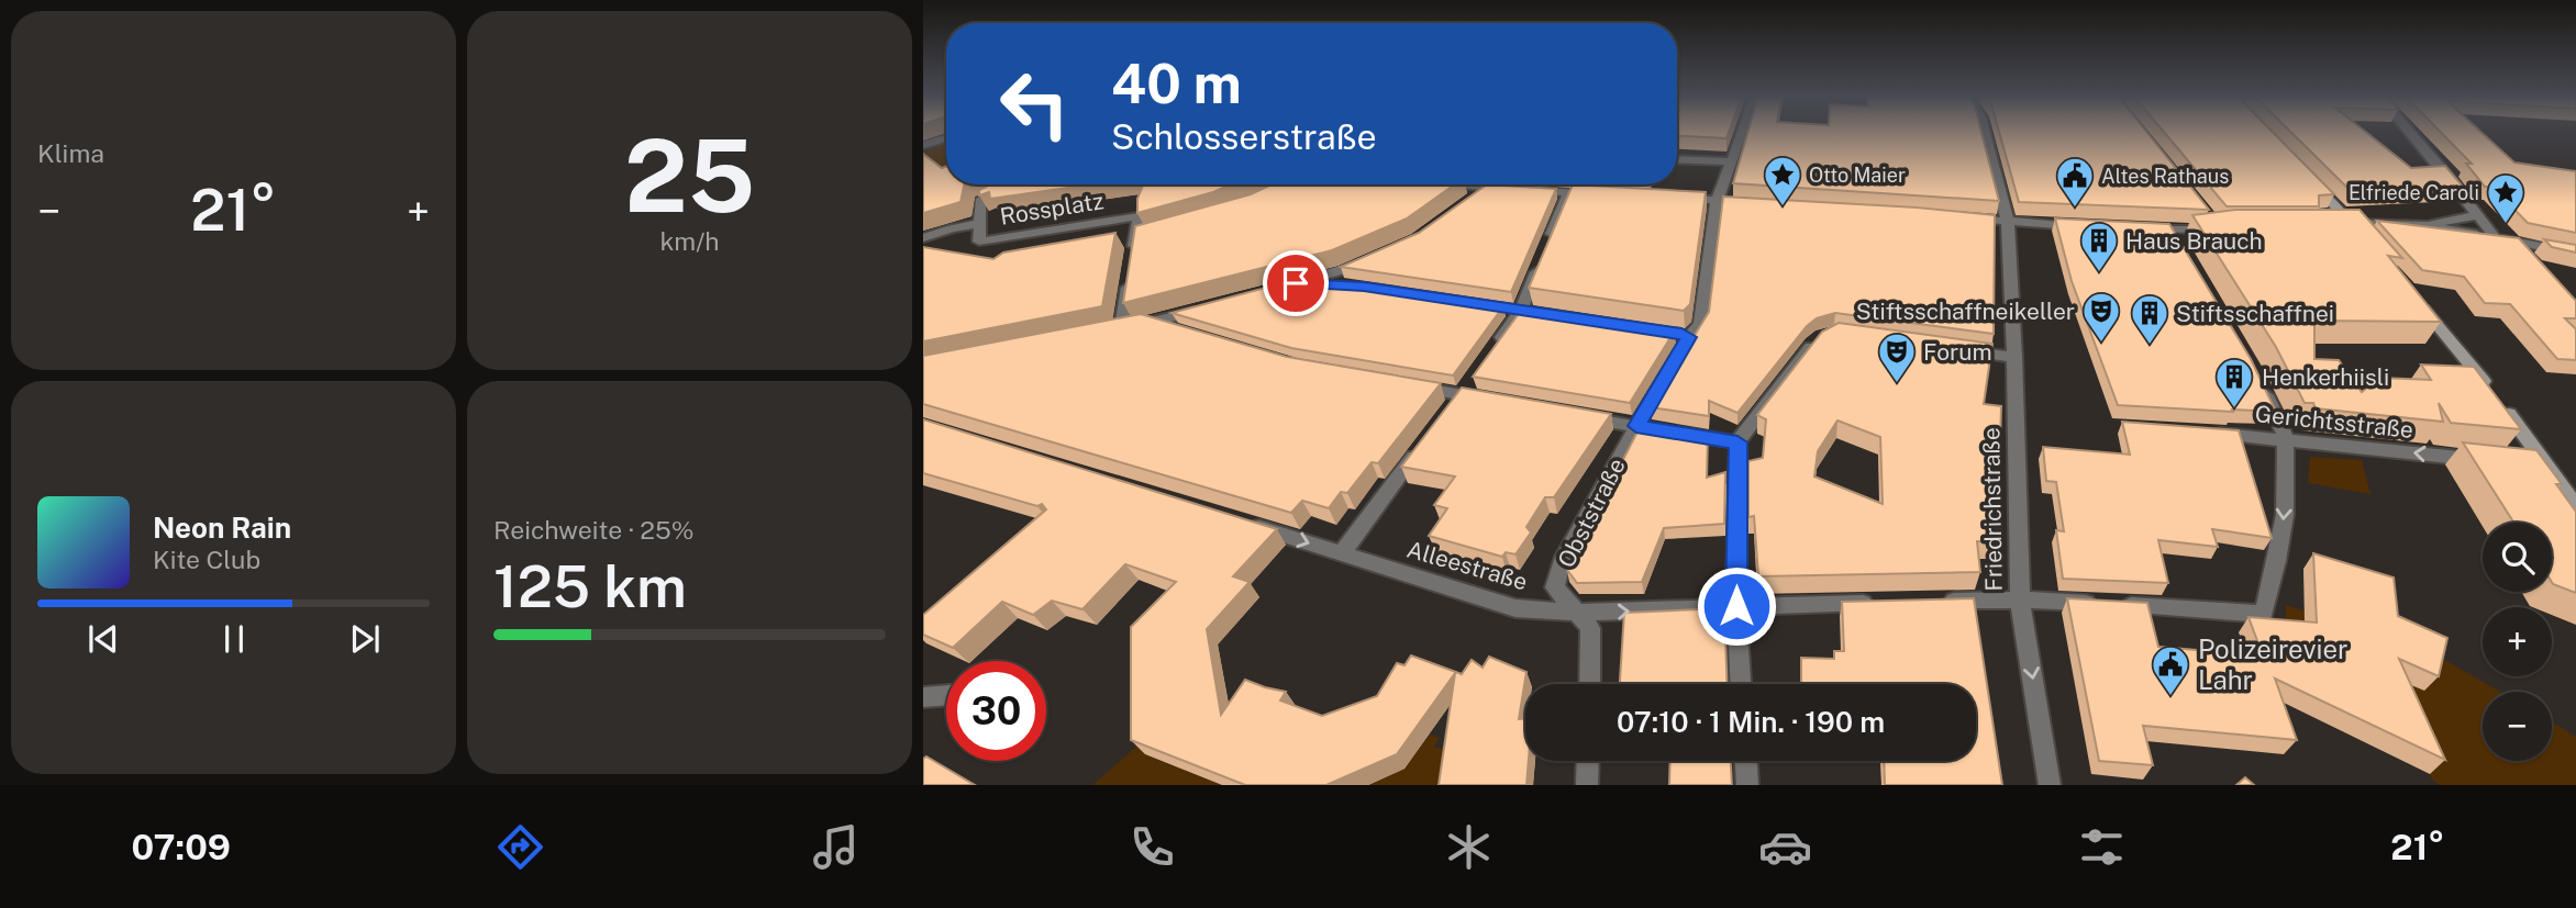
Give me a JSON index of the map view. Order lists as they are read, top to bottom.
{
  "streets": {
    "street": [
      "Rossplatz",
      "Gerichtsstraße",
      "Friedrichstraße",
      "Obststraße",
      "Alleestraße"
    ]
  },
  "crossings": [
    ["Obststraße", "Alleestraße"]
  ],
  "one_way": ["Gerichtsstraße", "Alleestraße"],
  "places": {
    "place": ["Otto Maier", "Elfriede Caroli"],
    "public building": ["Altes Rathaus", "Polizeirevier Lahr"],
    "building": ["Haus Brauch", "Stiftsschaffnei", "Henkerhiisli"],
    "theatre": ["Stiftsschaffneikeller", "Forum"]
  },
  "page": {
    "tile": [
      "Klima",
      ["25", "km/h"],
      ["Reichweite · 25%", "125 km"]
    ],
    "turn": ["40 m", "Schlosserstraße"],
    "heat": ["−", "21°", "+"],
    "song": ["Neon Rain", "Kite Club"],
    "map_buttons": ["+", "−"],
    "limit": "30",
    "trip": "07:10 · 1 Min. · 190 m",
    "tabs": ["07:09", "21°"]
  }
}
